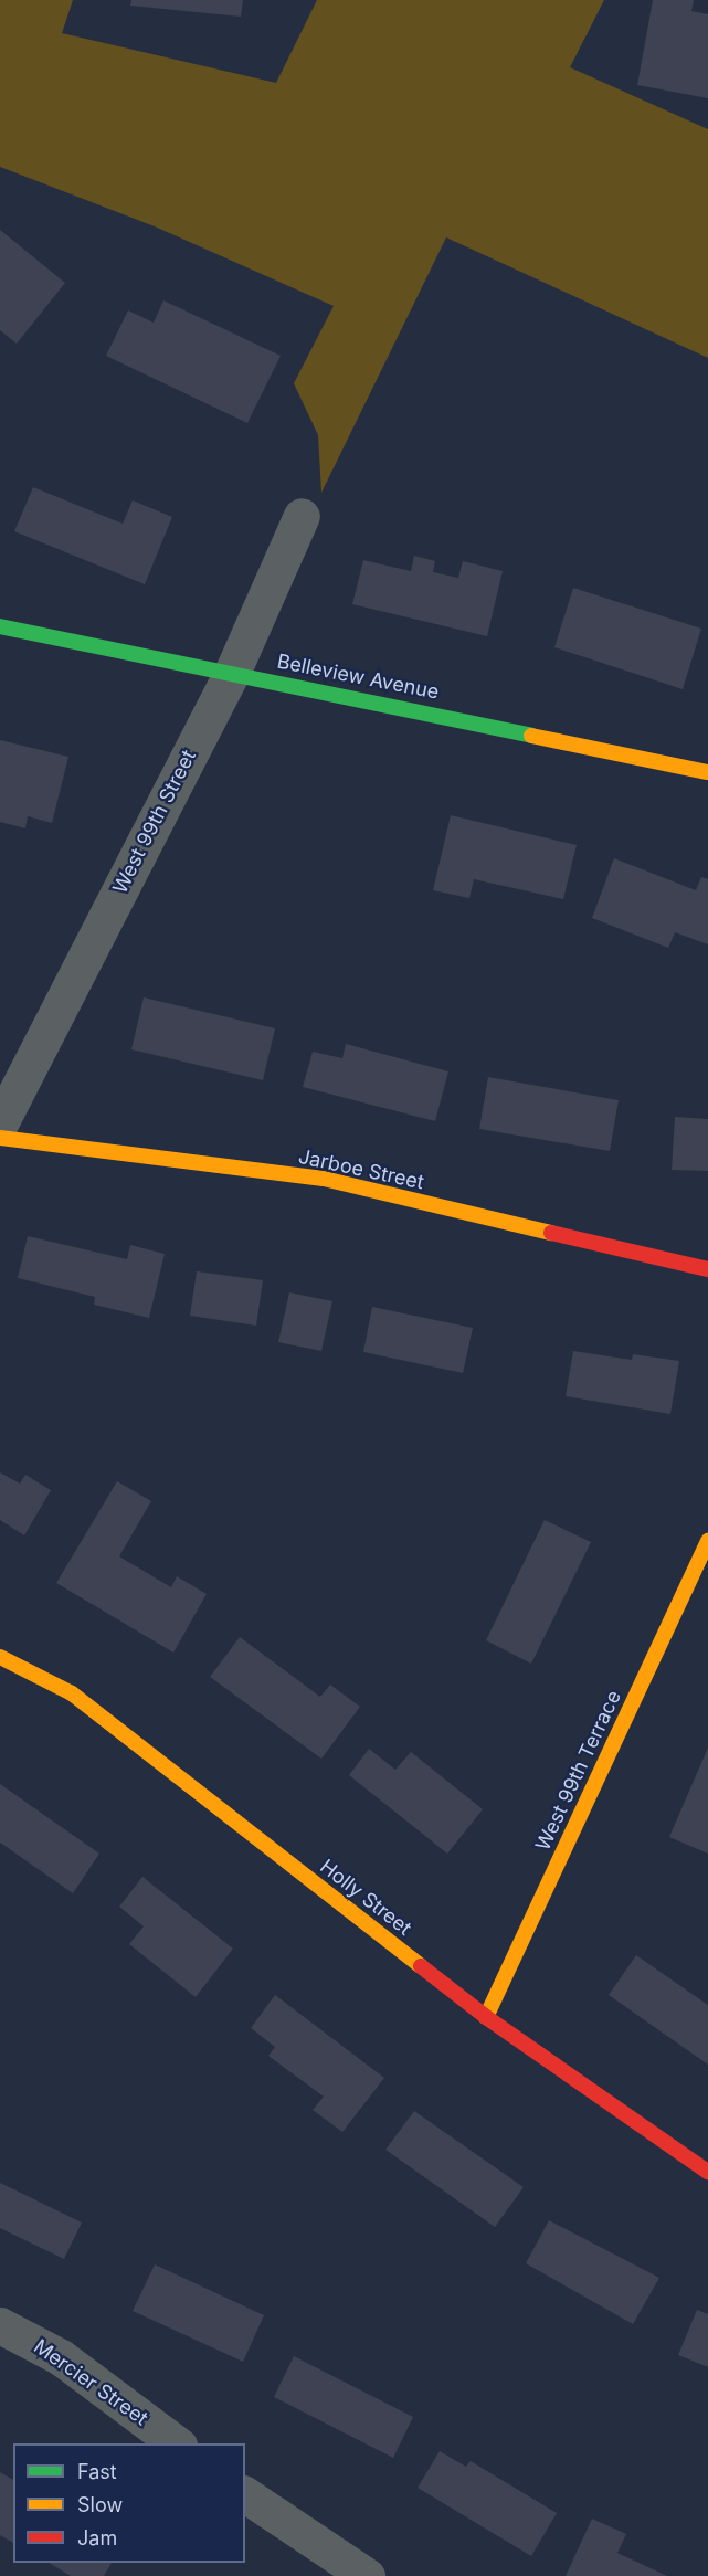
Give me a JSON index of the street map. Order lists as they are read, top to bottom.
{
  "streets": {
    "street": [
      "Belleview Avenue",
      "West 99th Street",
      "Jarboe Street",
      "West 99th Terrace",
      "Holly Street",
      "Mercier Street"
    ]
  },
  "crossings": [
    ["Belleview Avenue", "West 99th Street"],
    ["West 99th Terrace", "Holly Street"]
  ],
  "legend": ["Fast", "Slow", "Jam"]
}
